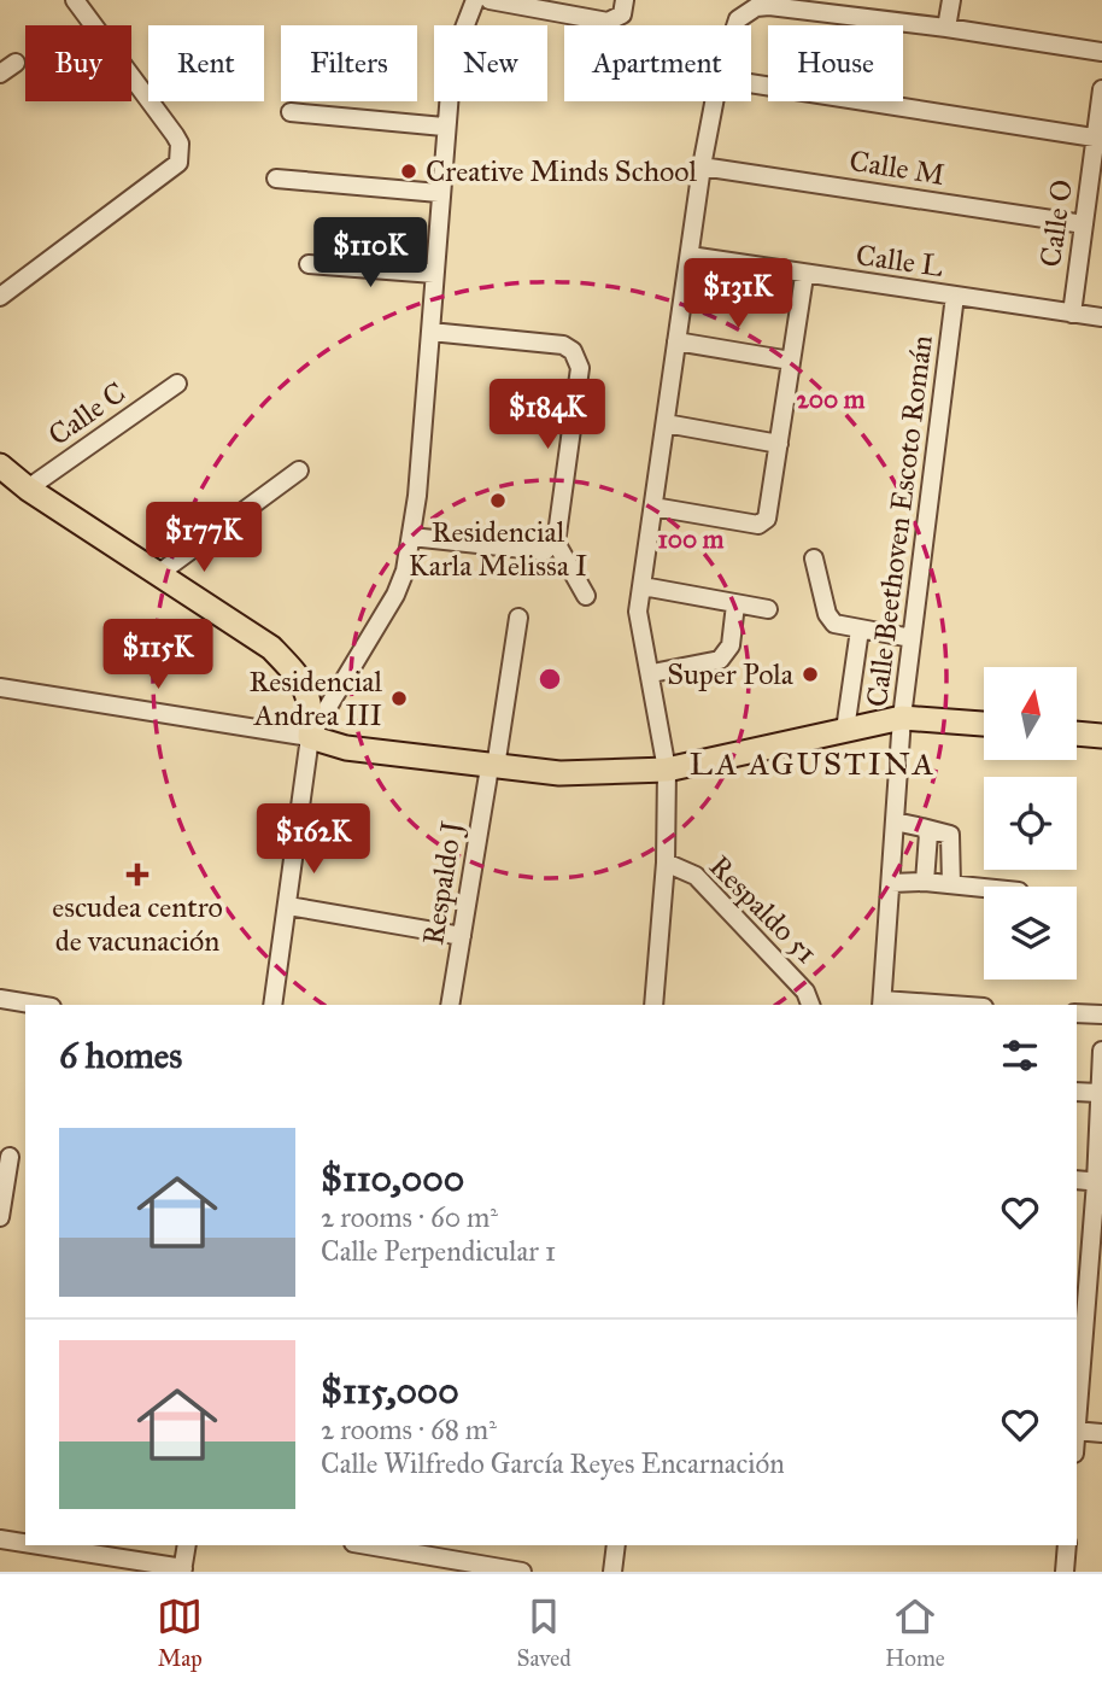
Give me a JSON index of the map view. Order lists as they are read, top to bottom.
{
  "streets": {
    "street": [
      "Calle M",
      "Calle O",
      "Calle L",
      "Calle C",
      "Calle Beethoven Escoto Román",
      "Respaldo J",
      "Respaldo 51"
    ]
  },
  "crossings": [
    ["Calle M", "Calle O"],
    ["Calle O", "Calle L"],
    ["Calle L", "Calle Beethoven Escoto Román"]
  ],
  "districts": ["LA AGUSTINA"],
  "places": {
    "other": [
      "Creative Minds School",
      "Residencial Karla Melissa I",
      "Super Pola",
      "Residencial Andrea III"
    ],
    "health": ["escudea centro de vacunación"]
  },
  "north": "top",
  "page": {
    "chip": [
      "Buy",
      "Rent",
      "Filters",
      "New",
      "Apartment",
      "House"
    ],
    "price": [
      "$110K",
      "$131K",
      "$184K",
      "$177K",
      "$115K",
      "$162K"
    ],
    "heading": "6 homes",
    "list": [
      {
        "name": "$110,000",
        "note": "2 rooms · 60 m² · Calle Perpendicular 1"
      },
      {
        "name": "$115,000",
        "note": "2 rooms · 68 m² · Calle Wilfredo García Reyes Encarnación"
      }
    ],
    "tabs": ["Map", "Saved", "Home"]
  },
  "rings": ["200 m", "100 m"]
}
